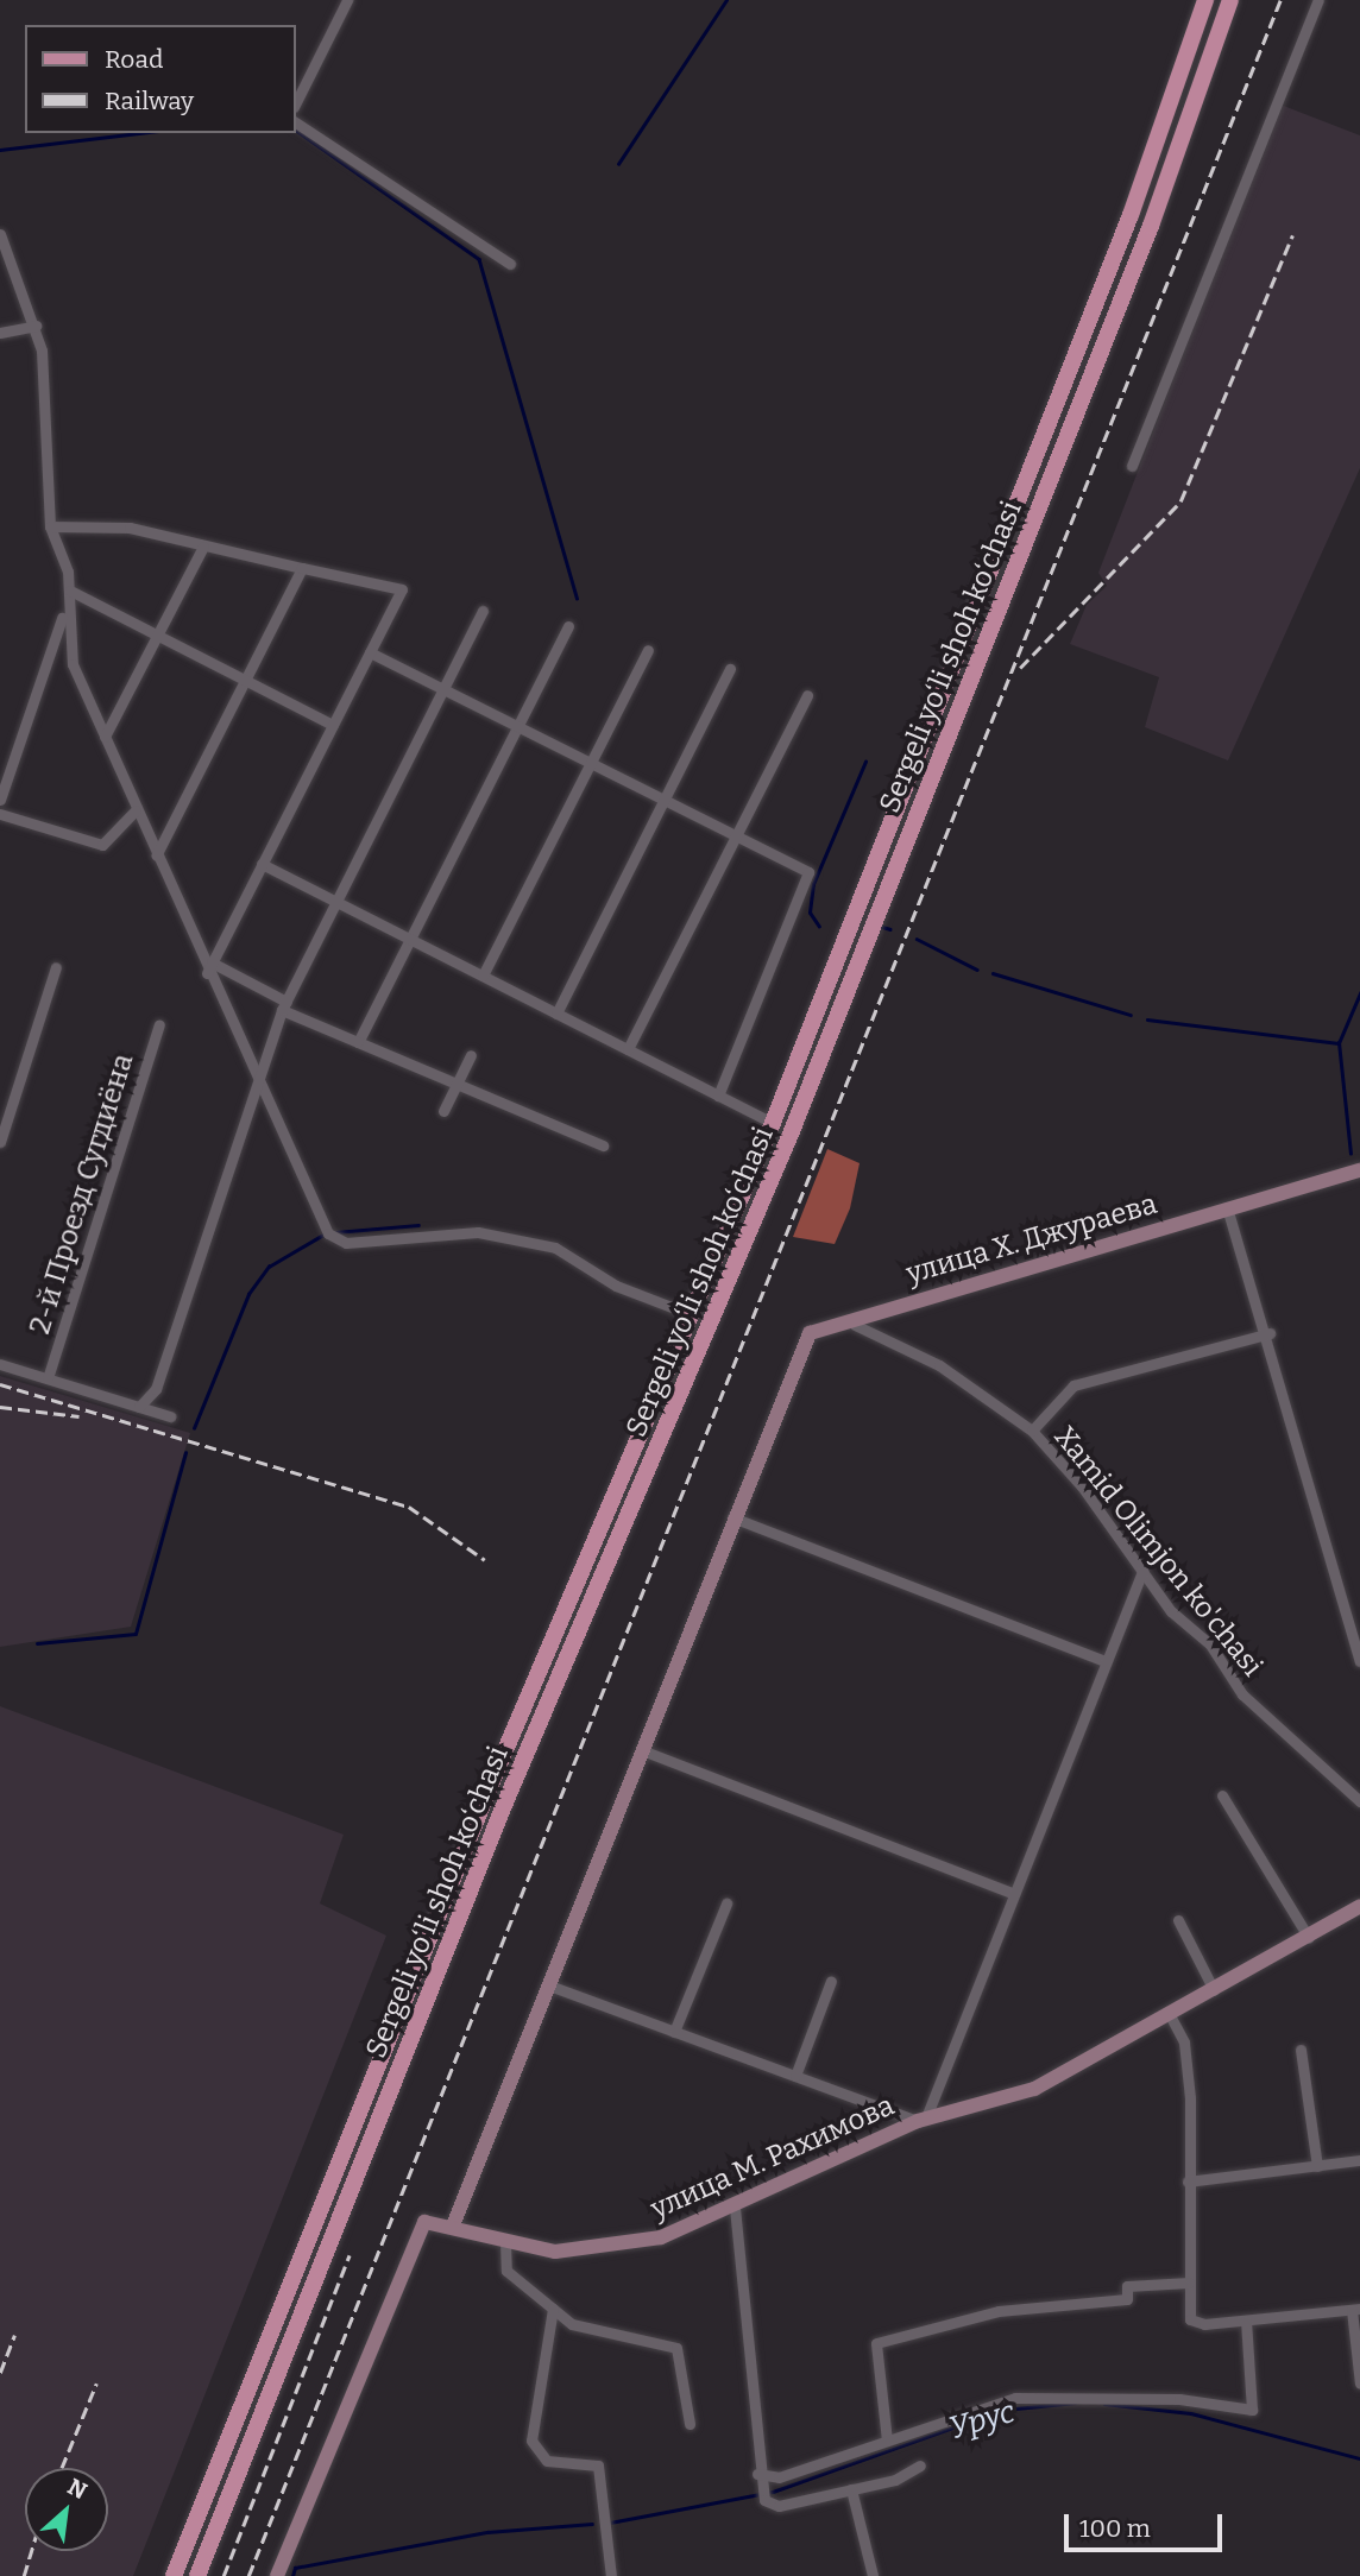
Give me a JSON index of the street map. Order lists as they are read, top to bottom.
{
  "streets": {
    "main road": ["Sergeli yo‘li shoh ko‘chasi"],
    "street": [
      "2-й Проезд Сугдиёна",
      "улица Х. Джураева",
      "Xamid Olimjon ko'chasi",
      "улица М. Рахимова"
    ]
  },
  "crossings": [
    ["улица Х. Джураева", "Xamid Olimjon ko'chasi"],
    ["улица Х. Джураева", "улица М. Рахимова"],
    ["Xamid Olimjon ko'chasi", "улица М. Рахимова"]
  ],
  "water": ["Урус"],
  "legend": ["Road", "Railway"],
  "scale_bar": "100 m",
  "north": "top right"
}
